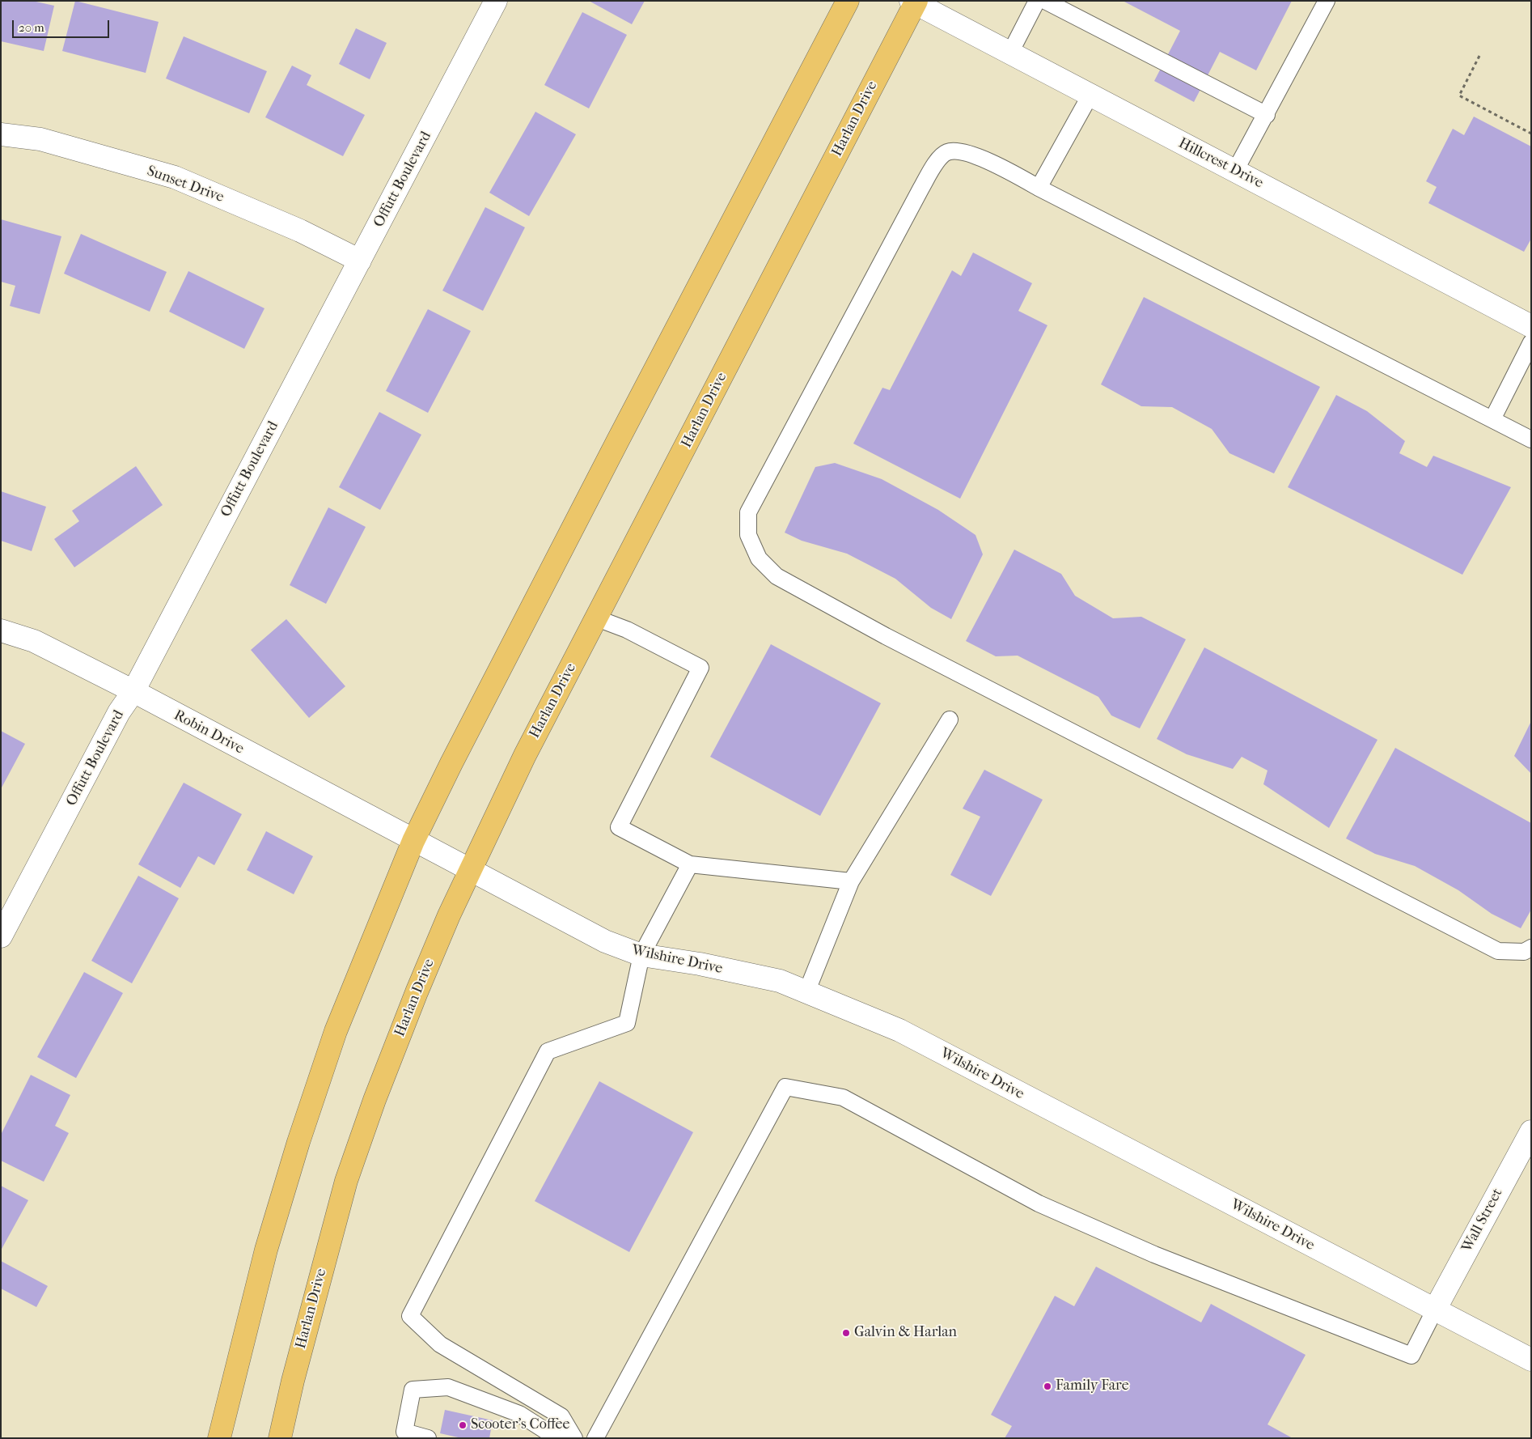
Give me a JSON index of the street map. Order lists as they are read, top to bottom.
{
  "streets": {
    "main road": ["Harlan Drive"],
    "street": [
      "Hillcrest Drive",
      "Offutt Boulevard",
      "Sunset Drive",
      "Robin Drive",
      "Wilshire Drive",
      "Wall Street"
    ]
  },
  "crossings": [
    ["Harlan Drive", "Hillcrest Drive"],
    ["Harlan Drive", "Wilshire Drive"],
    ["Offutt Boulevard", "Sunset Drive"],
    ["Offutt Boulevard", "Robin Drive"],
    ["Robin Drive", "Wilshire Drive"],
    ["Wilshire Drive", "Wall Street"]
  ],
  "places": ["Galvin & Harlan", "Family Fare", "Scooter's Coffee"],
  "scale_bar": "20 m"
}
